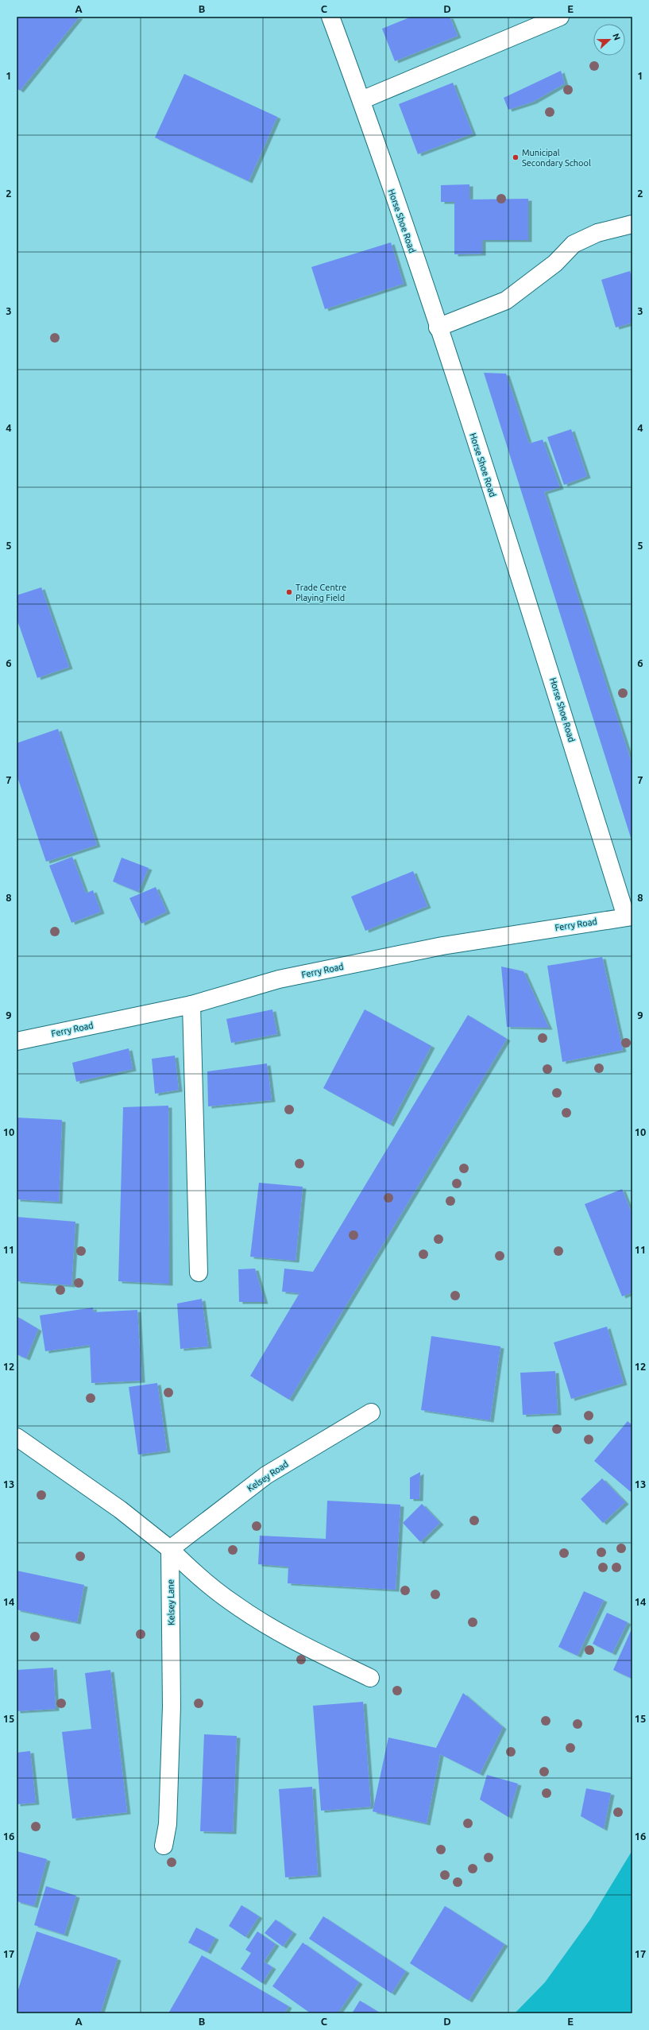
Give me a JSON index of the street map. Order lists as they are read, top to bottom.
{
  "streets": {
    "street": [
      "Horse Shoe Road",
      "Ferry Road",
      "Kelsey Road",
      "Kelsey Lane"
    ]
  },
  "crossings": [
    ["Horse Shoe Road", "Ferry Road"],
    ["Kelsey Road", "Kelsey Lane"]
  ],
  "places": ["Municipal Secondary School", "Trade Centre Playing Field"],
  "north": "right",
  "grid": {
    "columns": [
      "A",
      "B",
      "C",
      "D",
      "E"
    ],
    "rows": [
      "1",
      "2",
      "3",
      "4",
      "5",
      "6",
      "7",
      "8",
      "9",
      "10",
      "11",
      "12",
      "13",
      "14",
      "15",
      "16",
      "17"
    ]
  }
}
